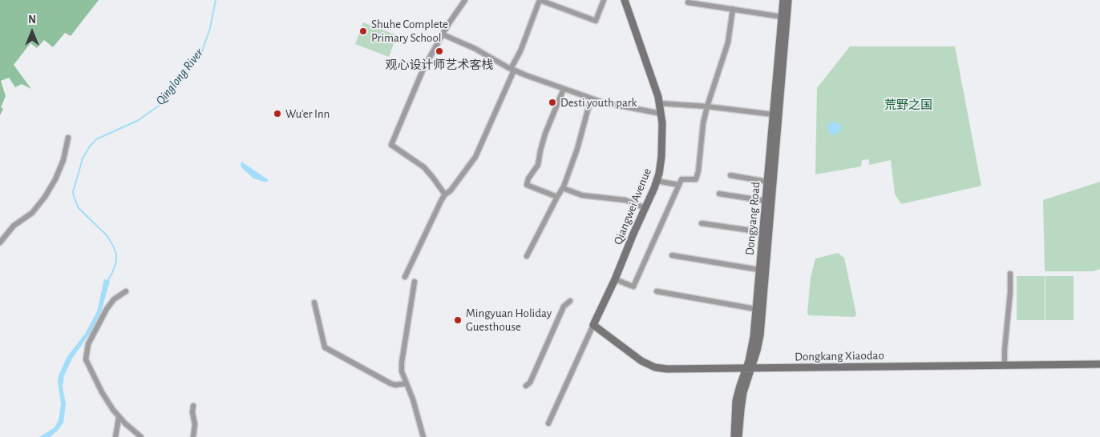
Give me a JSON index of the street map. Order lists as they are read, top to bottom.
{
  "streets": {
    "main road": ["Qiangwei Avenue", "Dongyang Road", "Dongkang Xiaodao"]
  },
  "crossings": [
    ["Qiangwei Avenue", "Dongkang Xiaodao"],
    ["Dongyang Road", "Dongkang Xiaodao"]
  ],
  "water": ["Qinglong River"],
  "parks": ["荒野之国"],
  "places": [
    "Shuhe Complete Primary School",
    "观心设计师艺术客栈",
    "Desti youth park",
    "Wu'er Inn",
    "Mingyuan Holiday Guesthouse"
  ],
  "north": "top"
}
